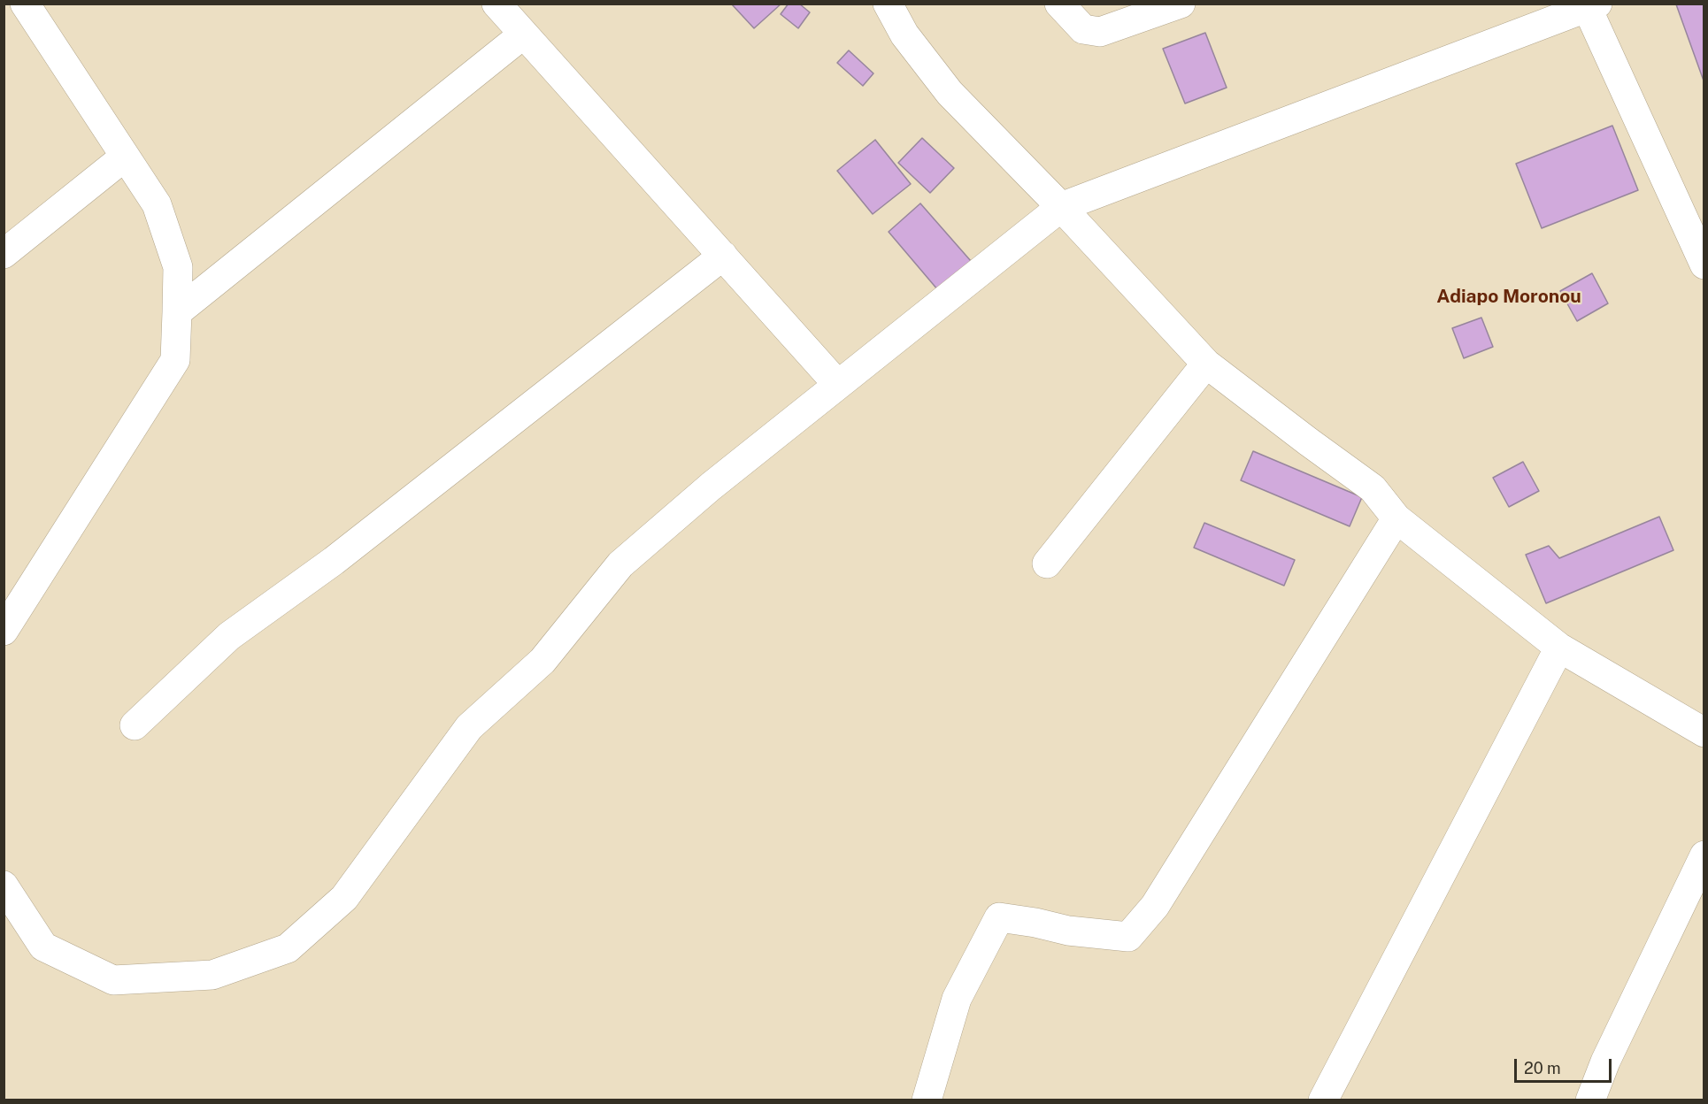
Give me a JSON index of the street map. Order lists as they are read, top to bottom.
{
  "districts": ["Adiapo Moronou"],
  "scale_bar": "20 m"
}
